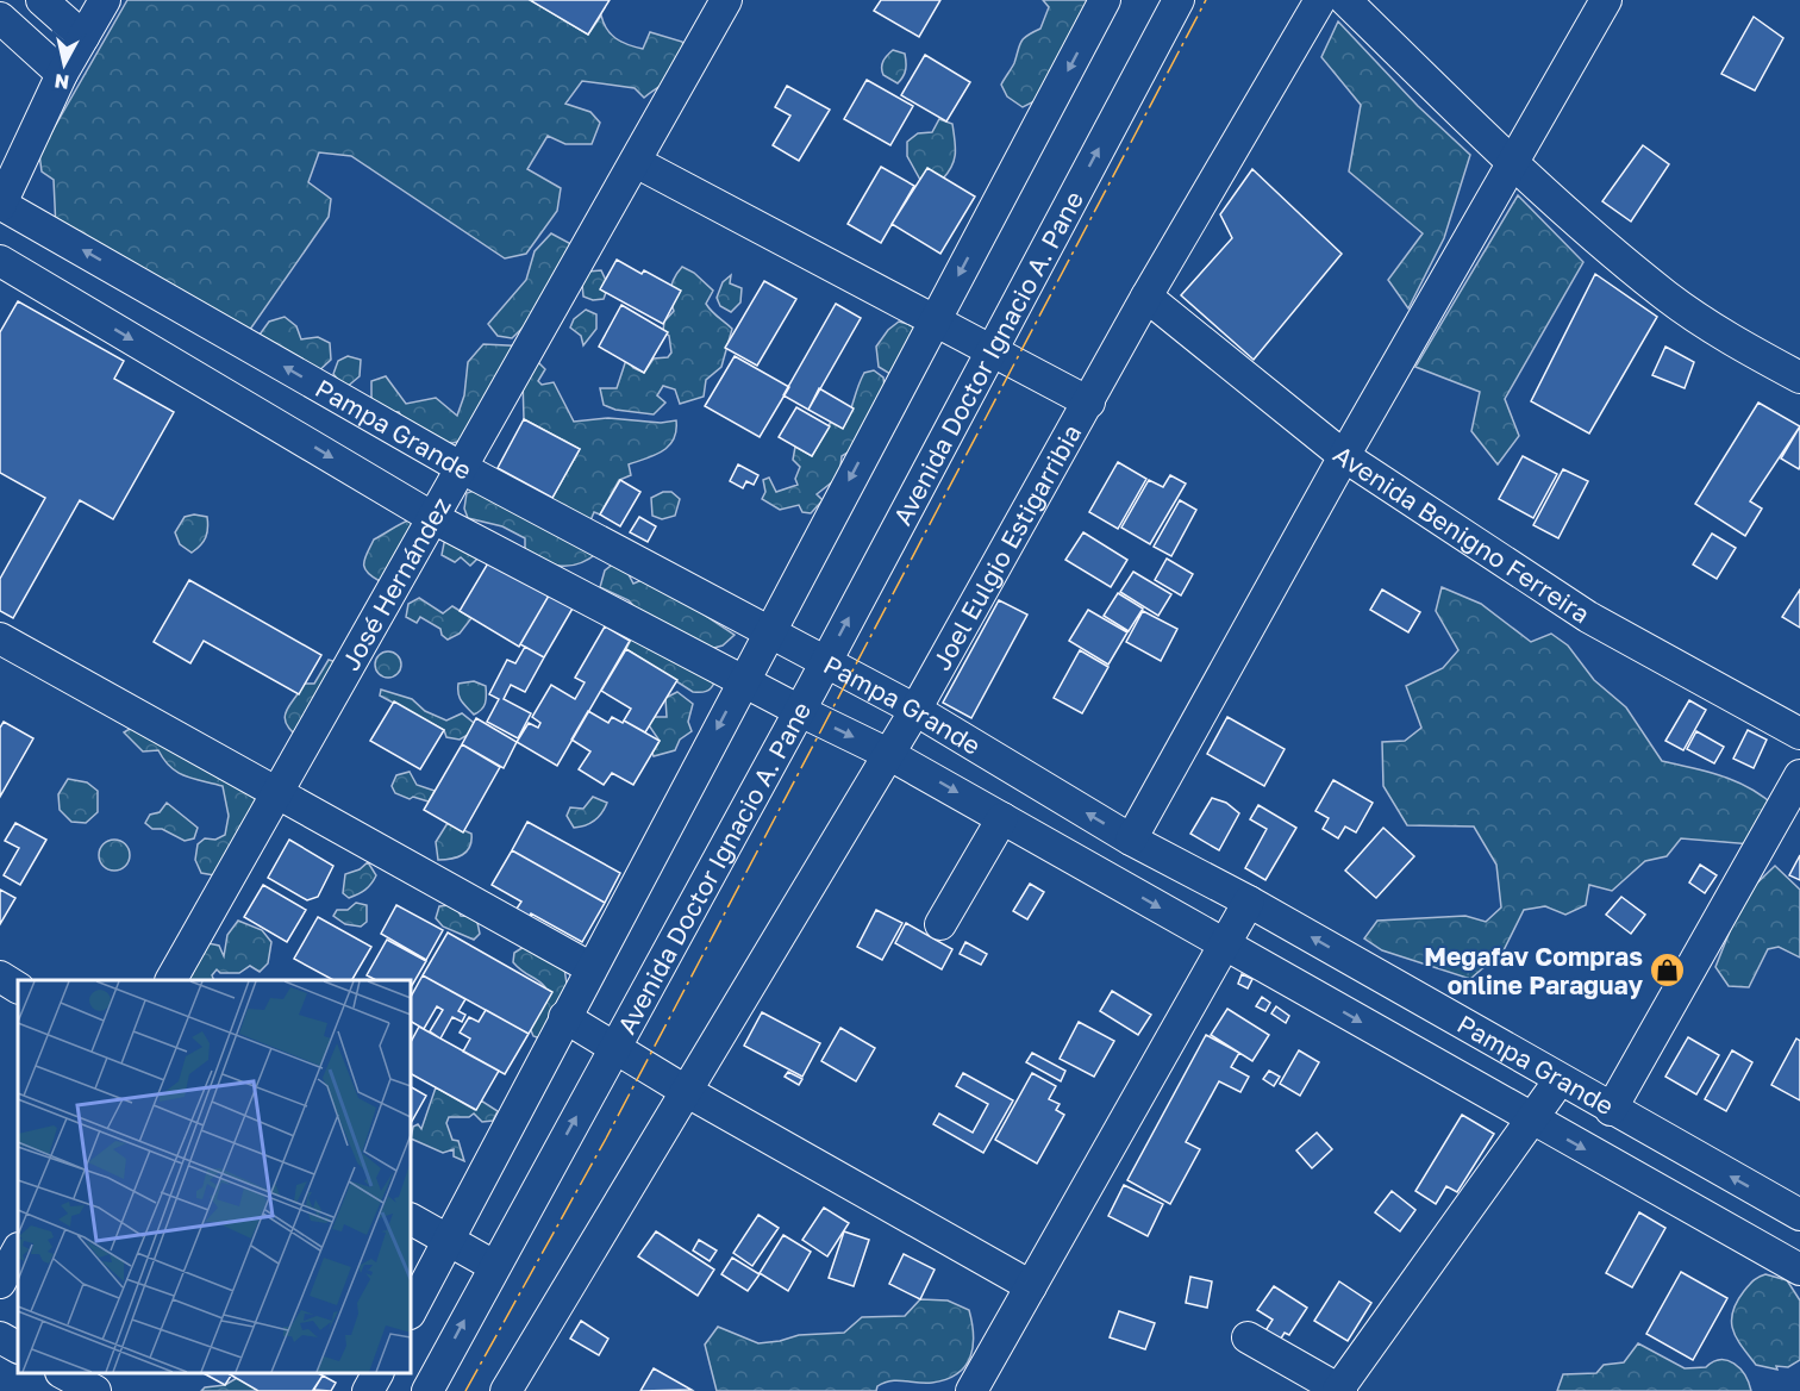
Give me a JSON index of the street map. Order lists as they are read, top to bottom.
{
  "streets": {
    "street": [
      "Avenida Doctor Ignacio A. Pane",
      "Pampa Grande",
      "Avenida Benigno Ferreira",
      "Joel Eulgio Estigarribia",
      "José Hernández"
    ]
  },
  "crossings": [
    ["Avenida Doctor Ignacio A. Pane", "Pampa Grande"],
    ["Pampa Grande", "Joel Eulgio Estigarribia"],
    ["Pampa Grande", "José Hernández"],
    ["Avenida Benigno Ferreira", "Joel Eulgio Estigarribia"]
  ],
  "places": {
    "shop": ["Megafav Compras online Paraguay"]
  },
  "north": "bottom"
}
